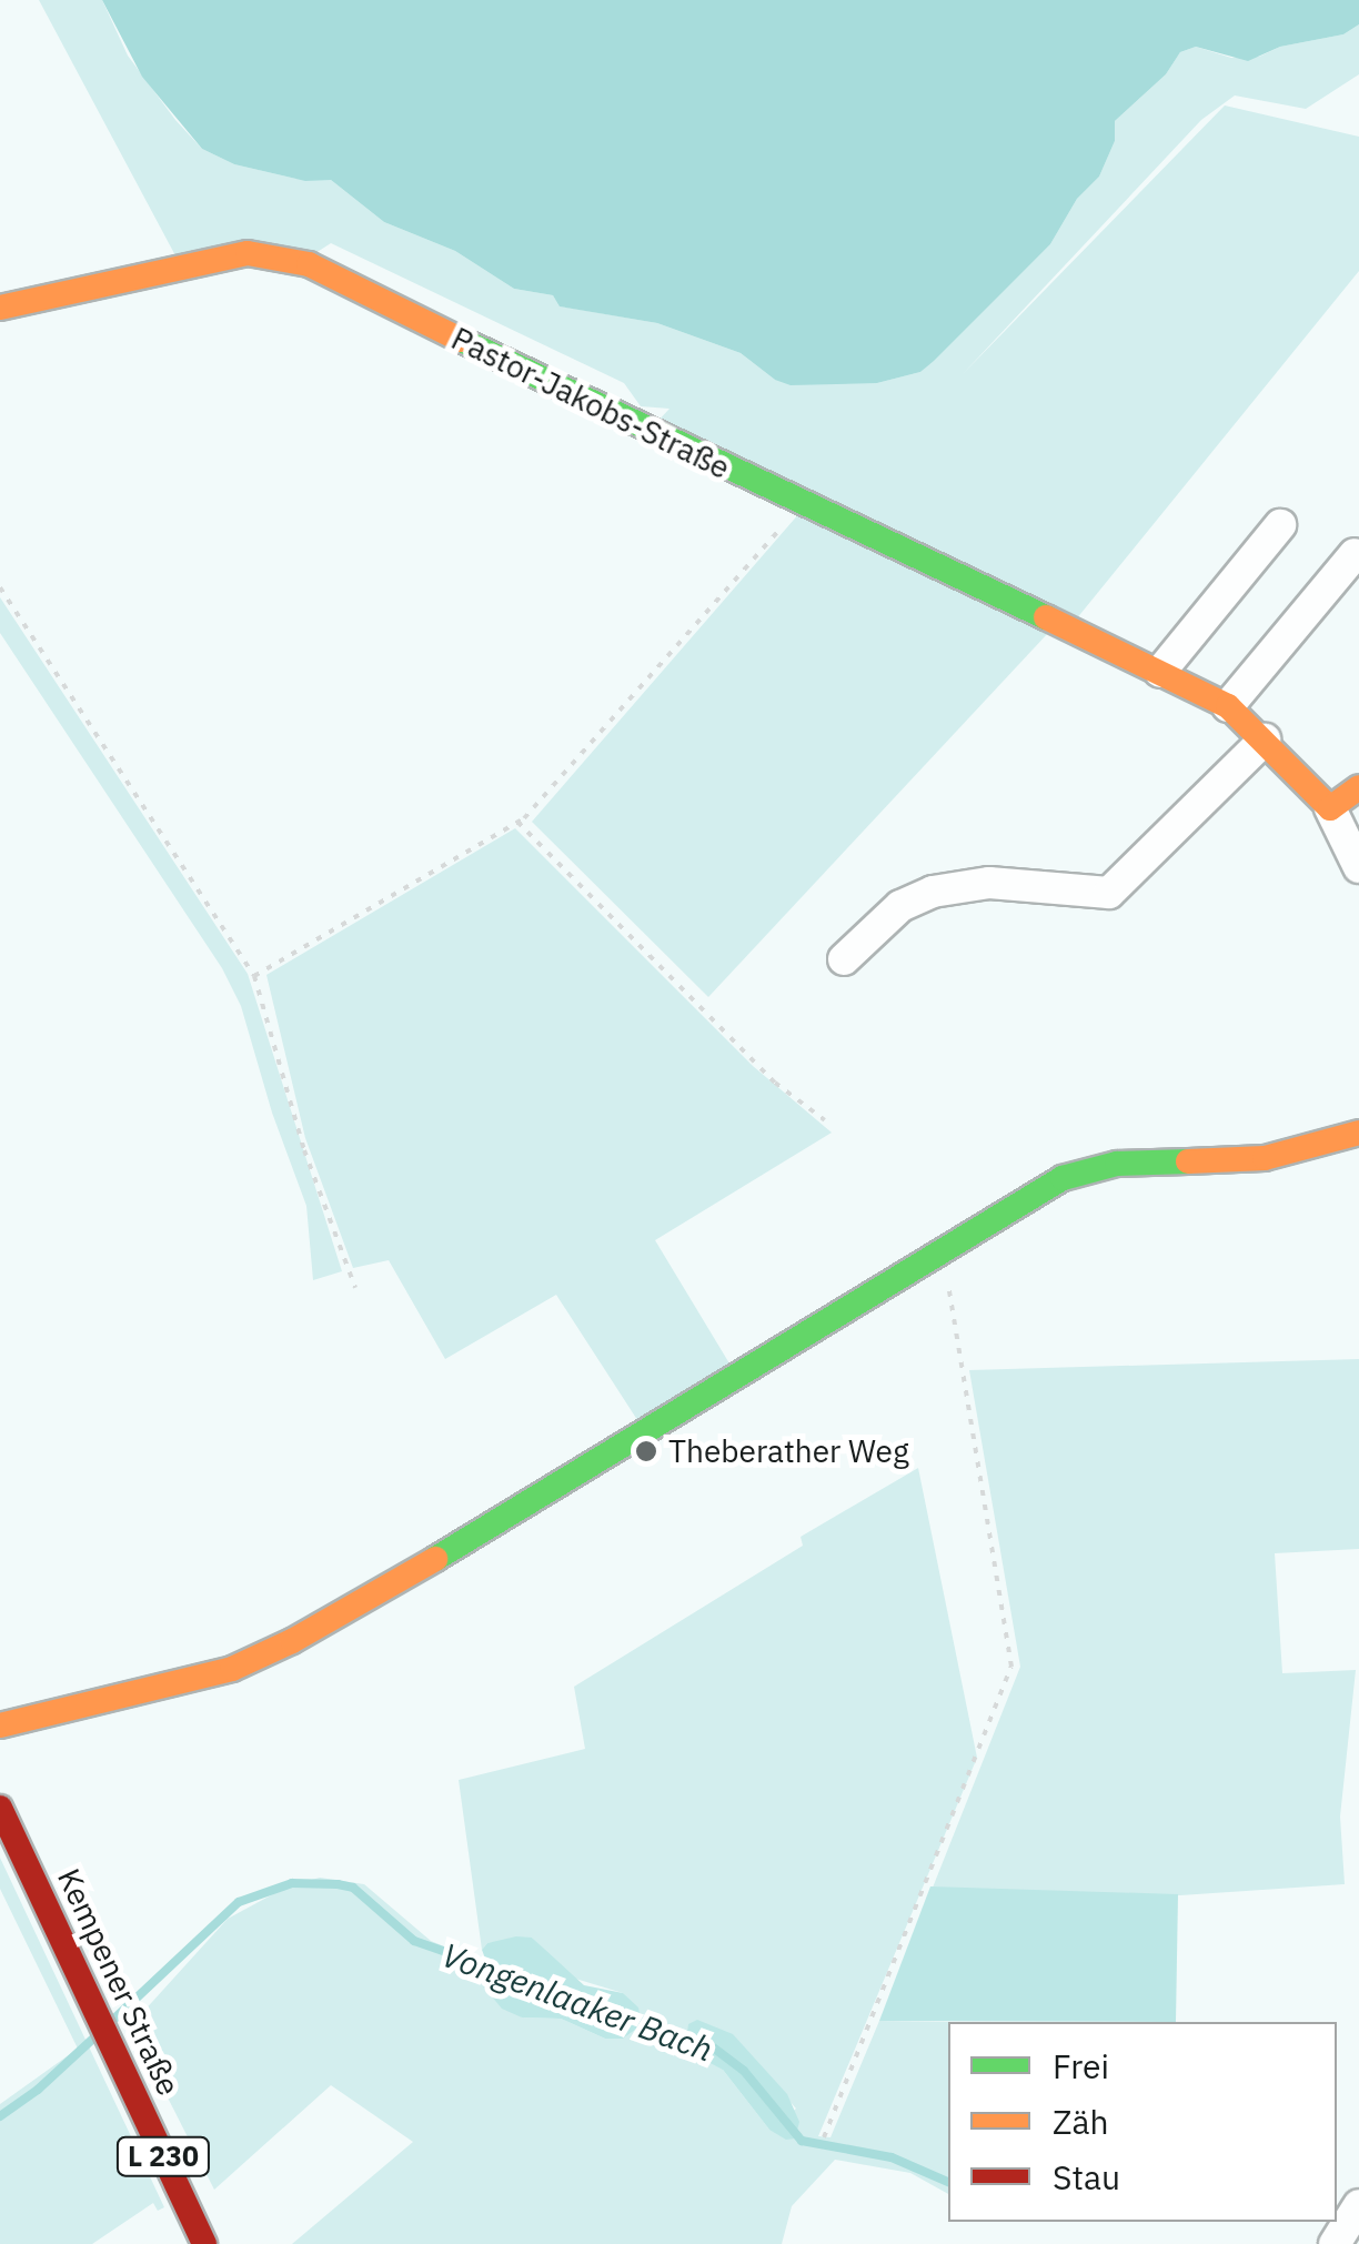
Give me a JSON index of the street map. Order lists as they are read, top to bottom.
{
  "streets": {
    "street": ["Pastor-Jakobs-Straße", "Kempener Straße", "L 230"]
  },
  "water": ["Vongenlaaker Bach"],
  "places": ["Theberather Weg"],
  "legend": ["Frei", "Zäh", "Stau"]
}
